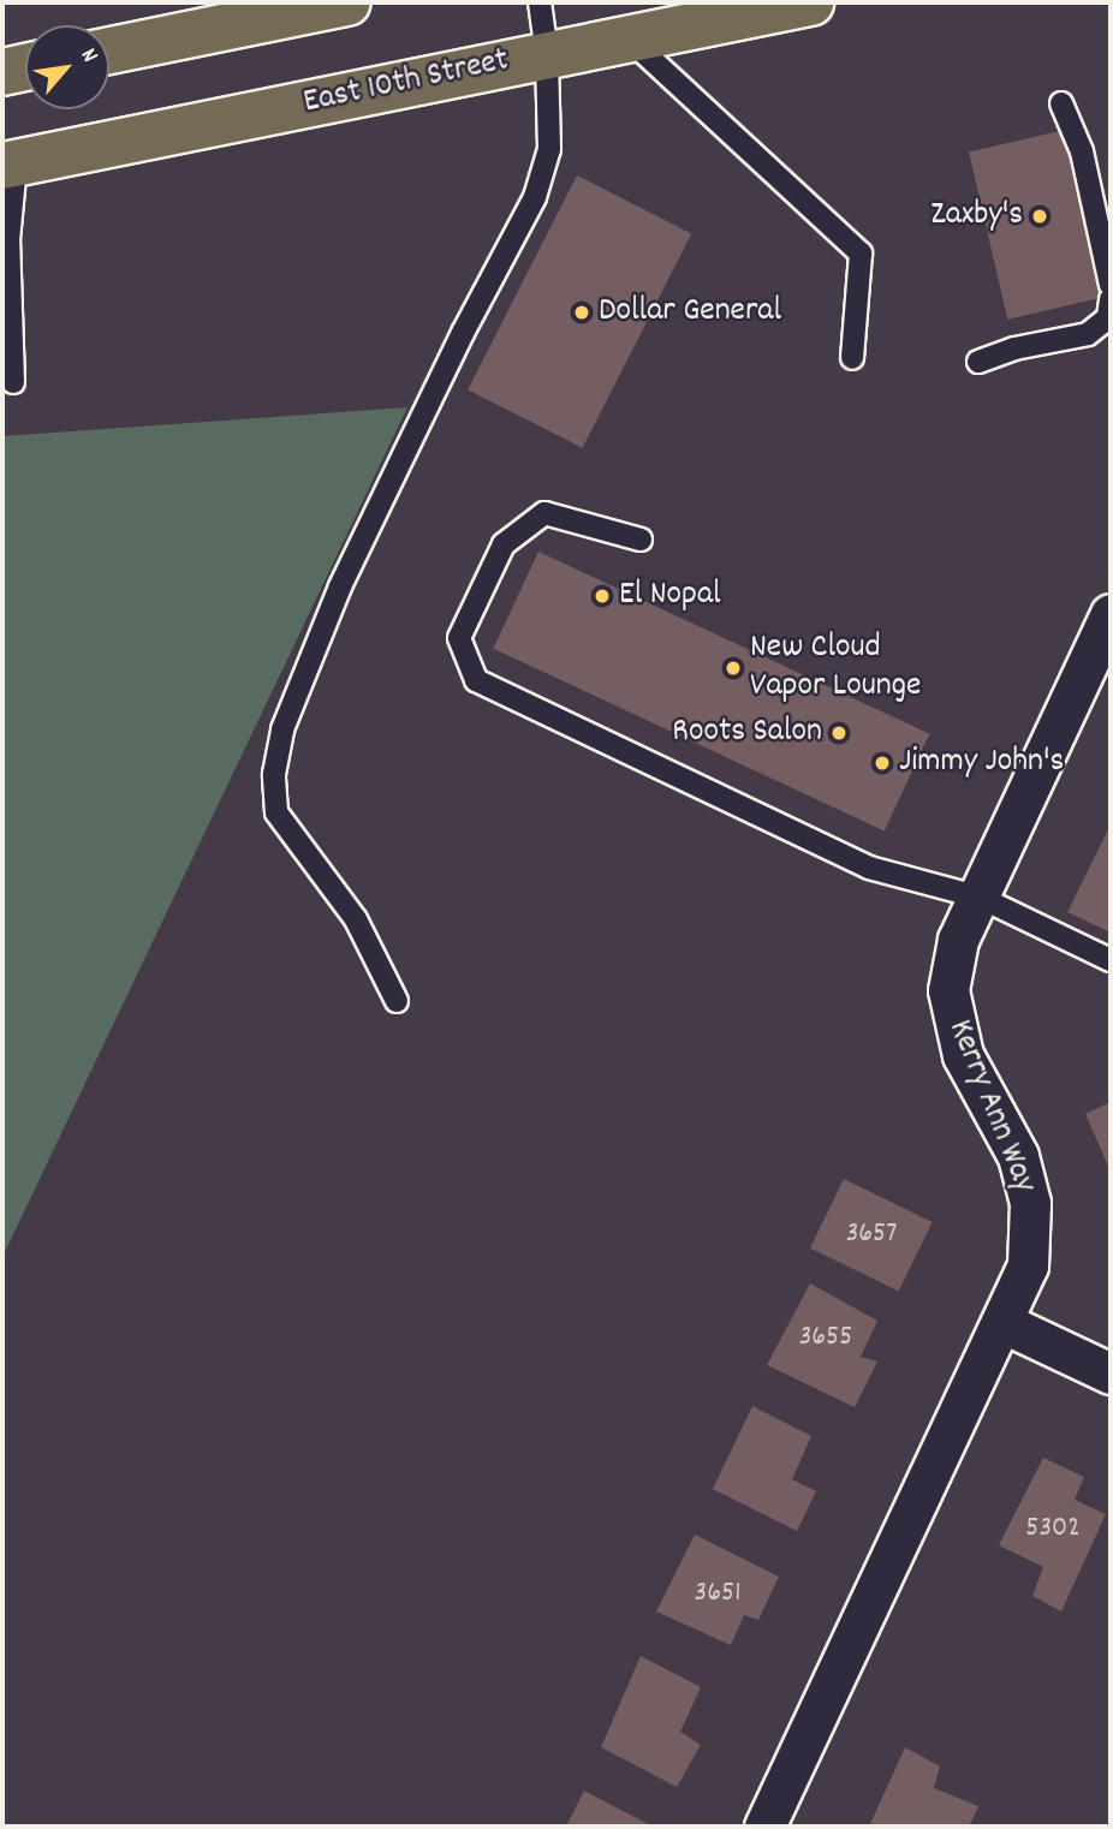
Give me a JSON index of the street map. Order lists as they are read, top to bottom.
{
  "streets": {
    "main road": ["East 10th Street"],
    "street": ["Kerry Ann Way"]
  },
  "places": [
    "Zaxby's",
    "Dollar General",
    "El Nopal",
    "New Cloud Vapor Lounge",
    "Roots Salon",
    "Jimmy John's"
  ],
  "house_numbers": [
    "3657",
    "3655",
    "5302",
    "3651"
  ],
  "north": "top right"
}
